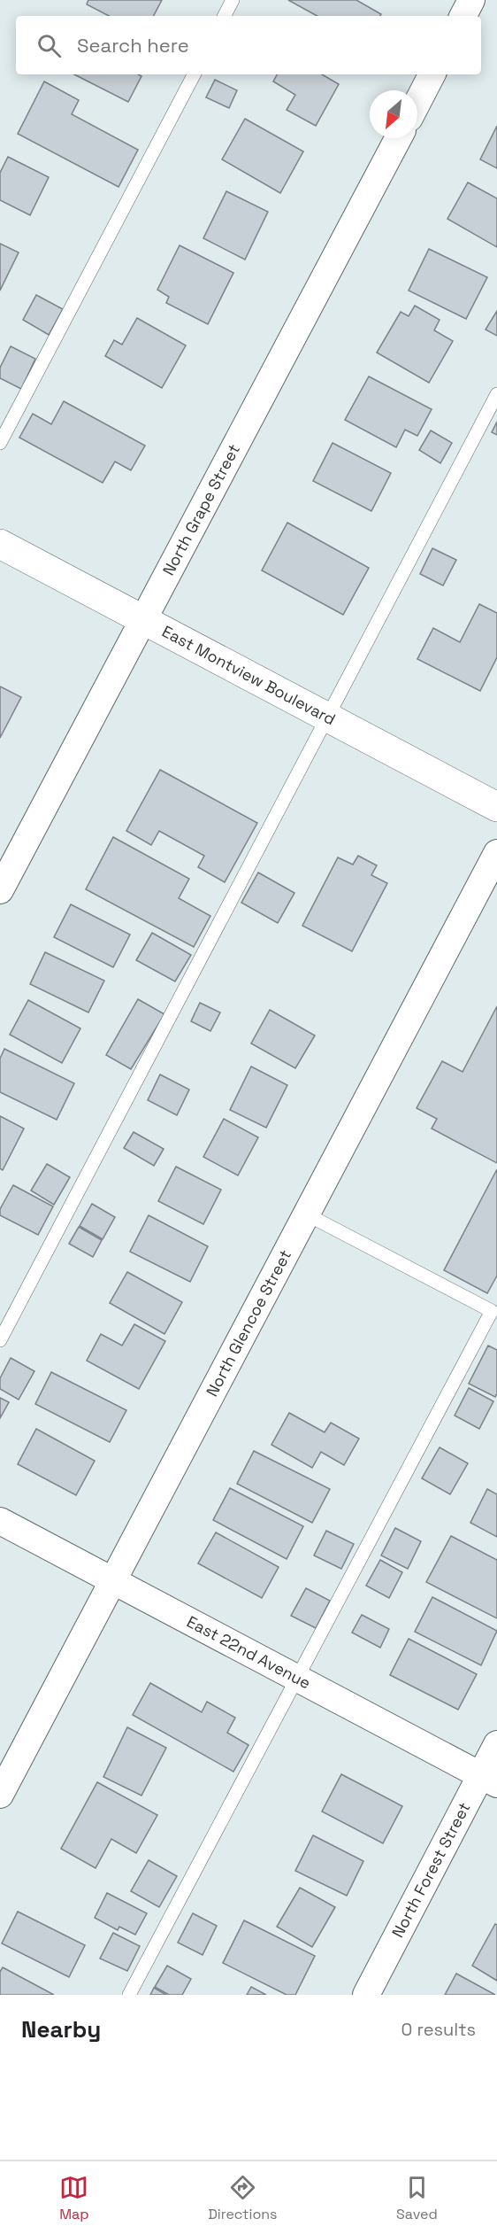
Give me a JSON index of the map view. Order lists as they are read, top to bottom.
{
  "streets": {
    "street": [
      "North Grape Street",
      "East Montview Boulevard",
      "North Glencoe Street",
      "East 22nd Avenue",
      "North Forest Street"
    ]
  },
  "crossings": [
    ["North Grape Street", "East Montview Boulevard"],
    ["North Glencoe Street", "East 22nd Avenue"],
    ["East 22nd Avenue", "North Forest Street"]
  ],
  "north": "bottom left",
  "page": {
    "search": "Search here",
    "heading": ["Nearby", "0 results"],
    "nav": ["Map", "Directions", "Saved"]
  }
}
